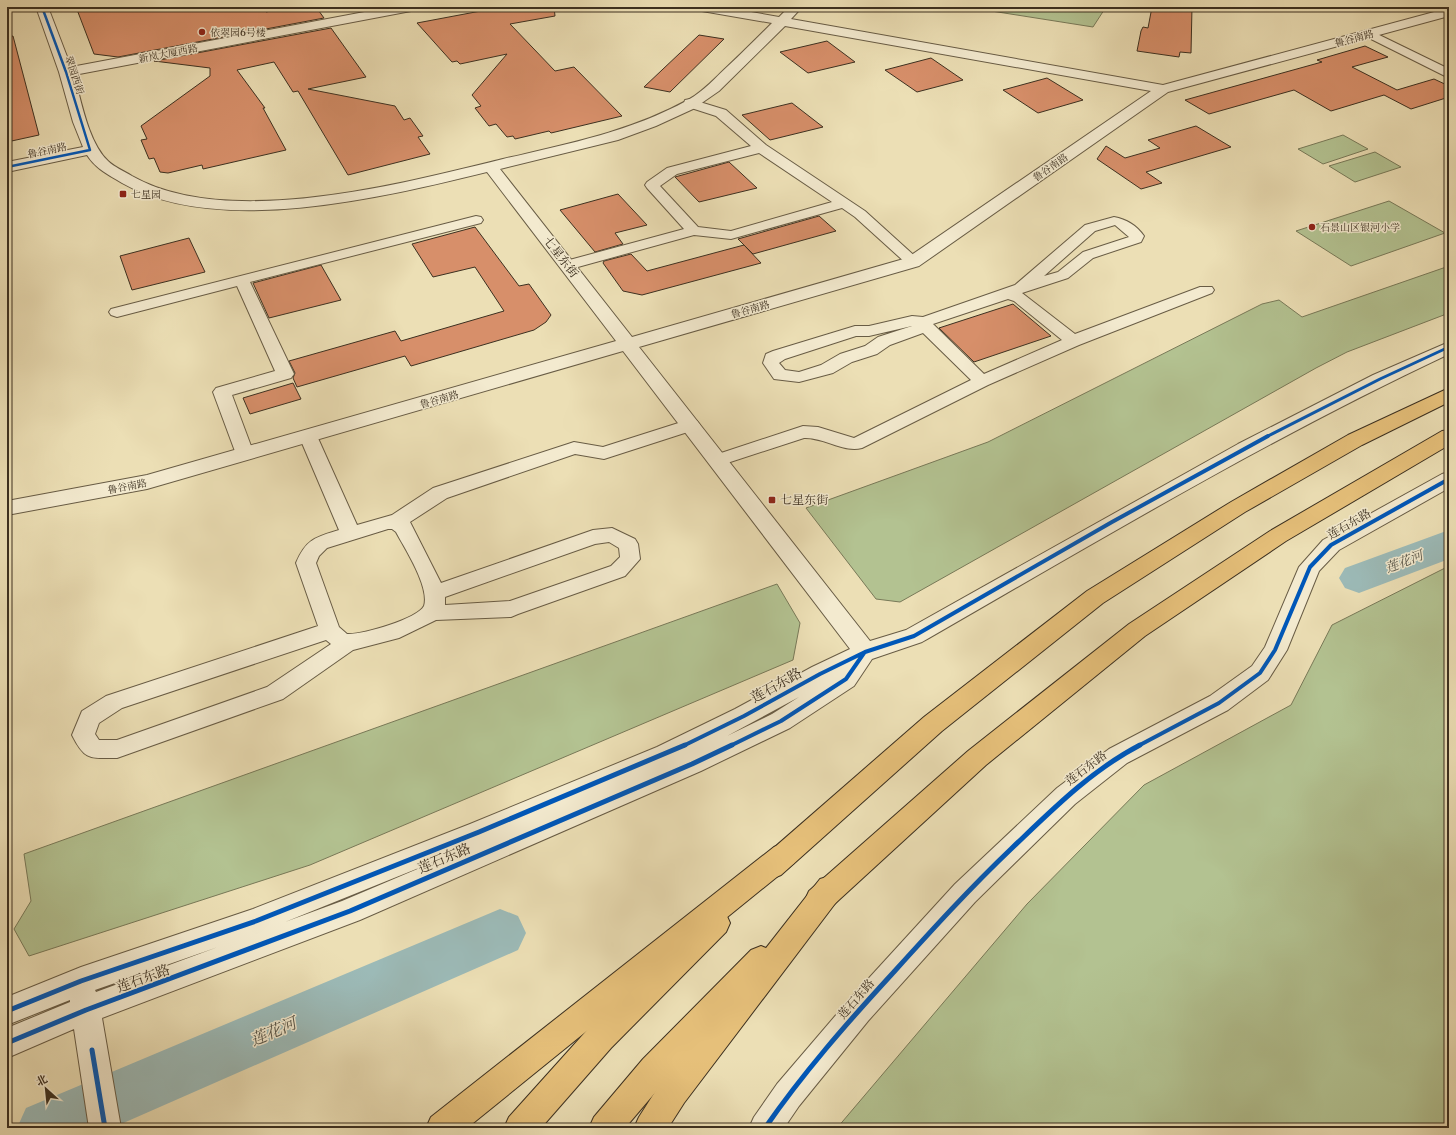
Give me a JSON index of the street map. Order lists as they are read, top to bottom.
{
  "streets": {
    "street": [
      "鲁谷南路",
      "新岚大厦西路",
      "翠园西街",
      "七星东街",
      "莲石东路"
    ]
  },
  "crossings": [
    ["鲁谷南路", "翠园西街"],
    ["鲁谷南路", "七星东街"],
    ["新岚大厦西路", "翠园西街"],
    ["七星东街", "莲石东路"]
  ],
  "water": ["莲花河"],
  "places": {
    "other": ["依翠园6号楼", "石景山区银河小学"],
    "transit": ["七星园", "七星东街"]
  },
  "north": "top left"
}
